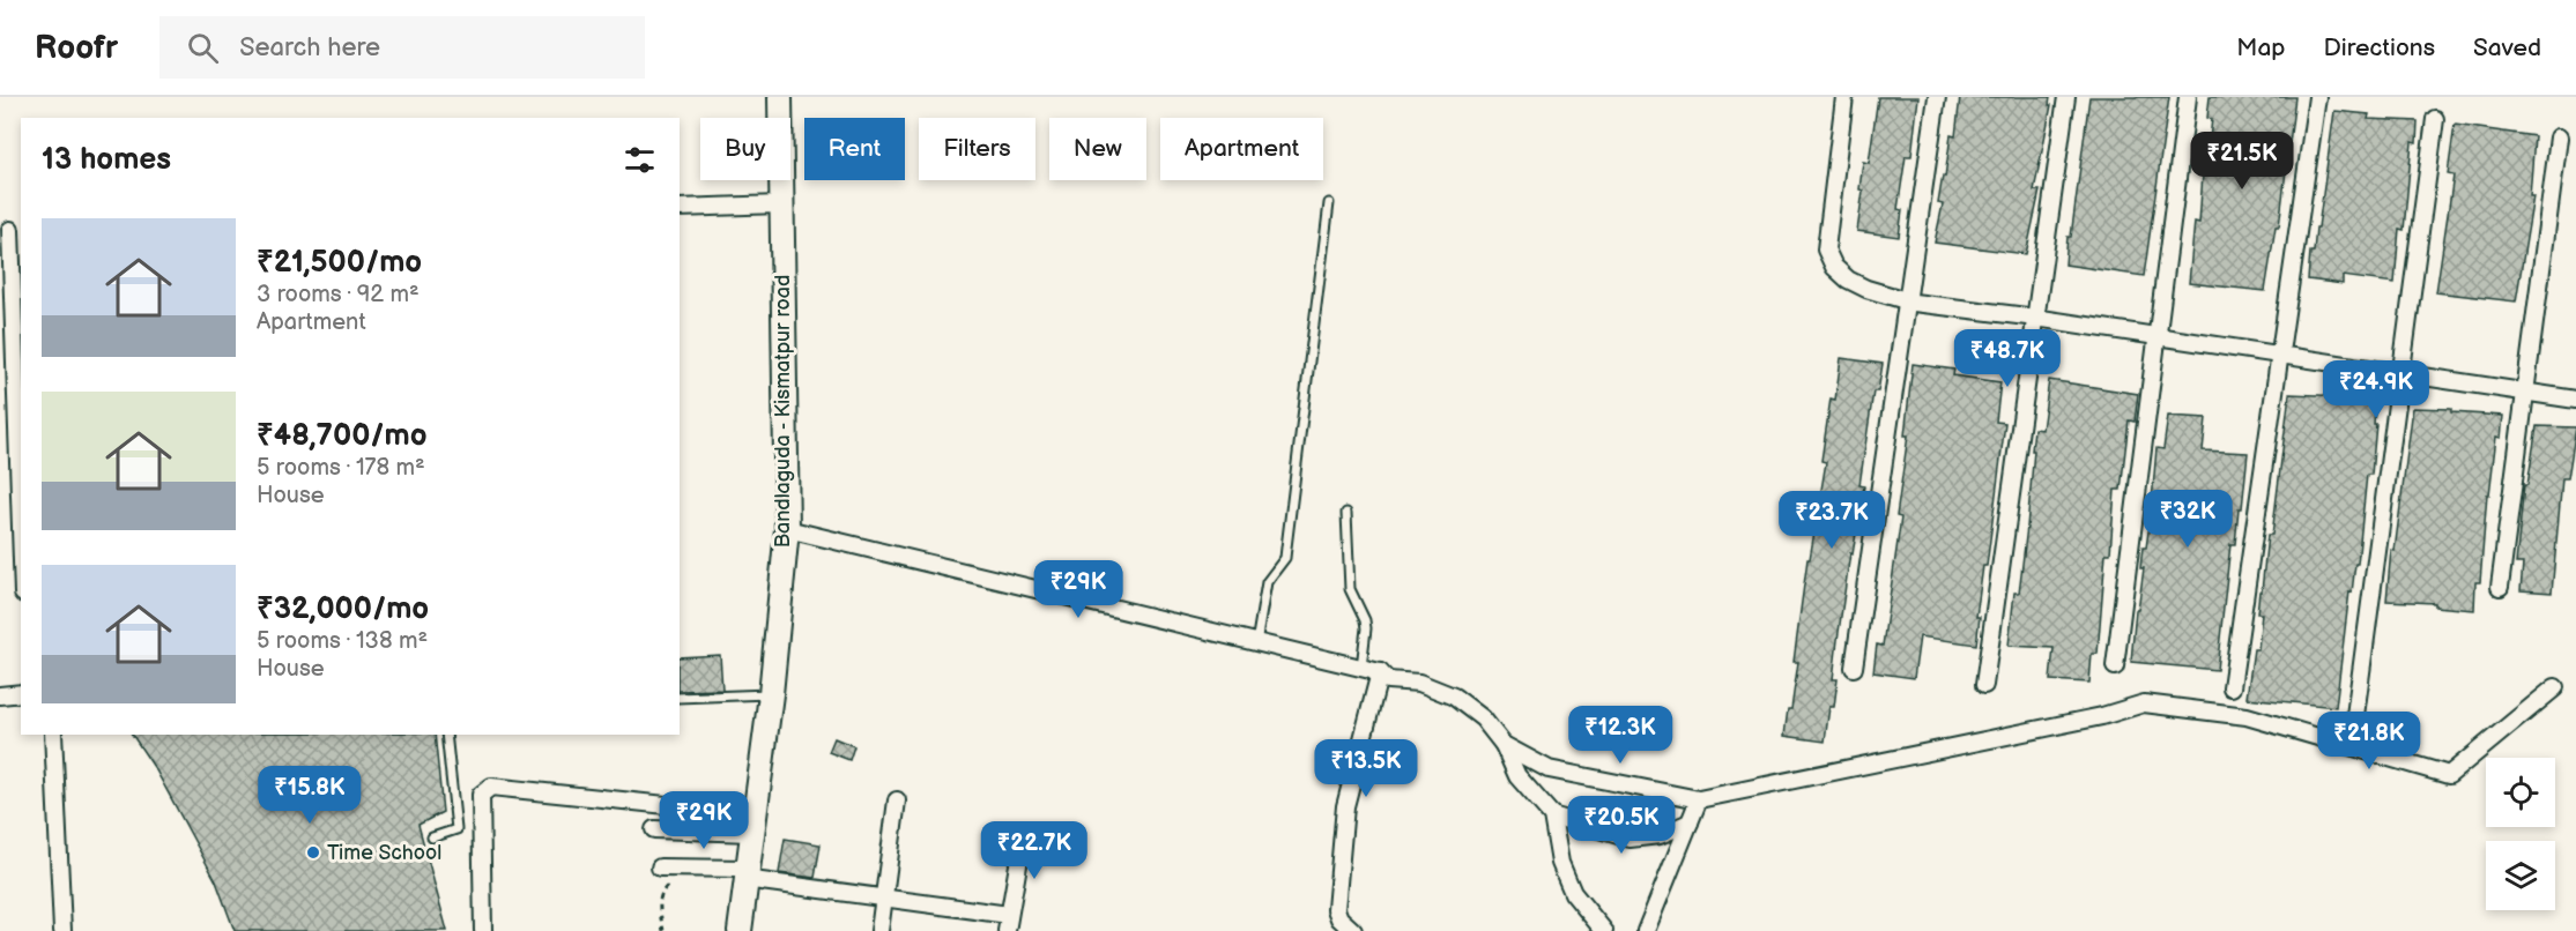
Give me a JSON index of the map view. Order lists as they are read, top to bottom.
{
  "streets": {
    "street": ["Bandlaguda - Kismatpur road"]
  },
  "places": ["Time School"],
  "page": {
    "header": "Roofr",
    "search": "Search here",
    "nav": ["Map", "Directions", "Saved"],
    "chip": [
      "Buy",
      "Rent",
      "Filters",
      "New",
      "Apartment"
    ],
    "heading": "13 homes",
    "price": [
      "₹21.5K",
      "₹48.7K",
      "₹24.9K",
      "₹32K",
      "₹23.7K",
      "₹29K",
      "₹12.3K",
      "₹21.8K",
      "₹13.5K",
      "₹15.8K",
      "₹29K",
      "₹20.5K",
      "₹22.7K"
    ],
    "list": [
      {
        "name": "₹21,500/mo",
        "note": "3 rooms · 92 m² · Apartment"
      },
      {
        "name": "₹48,700/mo",
        "note": "5 rooms · 178 m² · House"
      },
      {
        "name": "₹32,000/mo",
        "note": "5 rooms · 138 m² · House"
      }
    ]
  }
}
